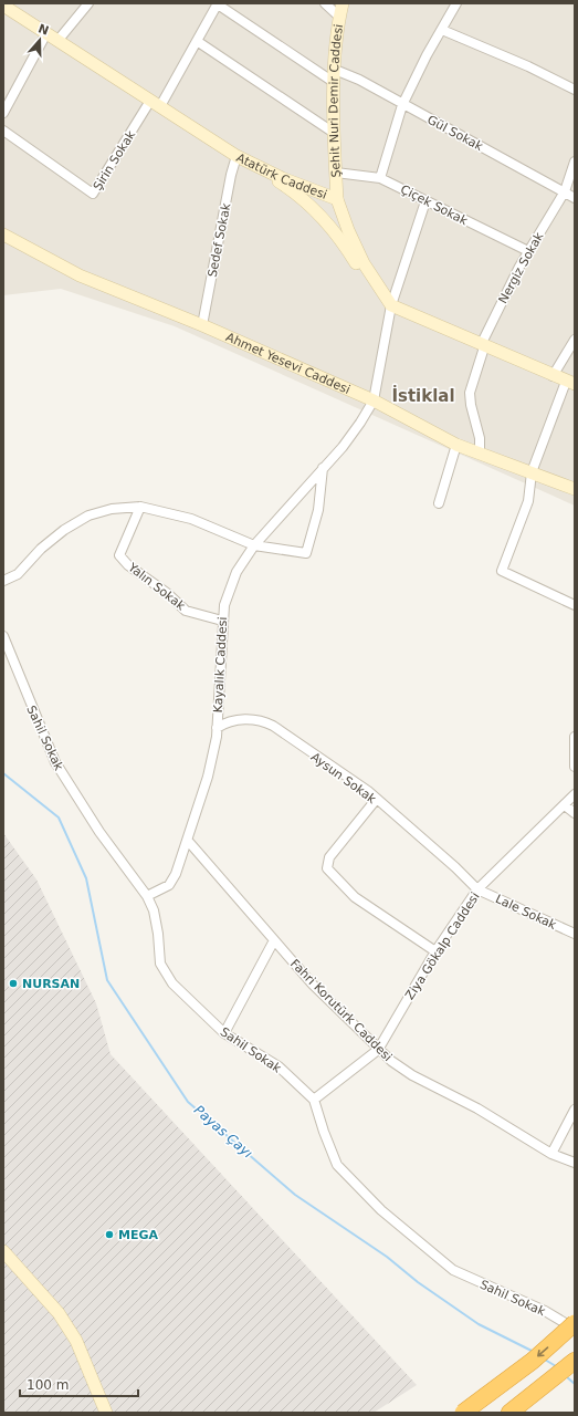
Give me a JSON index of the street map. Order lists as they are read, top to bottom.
{
  "streets": {
    "street": [
      "Şehit Nuri Demir Caddesi",
      "Gül Sokak",
      "Şirin Sokak",
      "Atatürk Caddesi",
      "Çiçek Sokak",
      "Sedef Sokak",
      "Nergiz Sokak",
      "Ahmet Yesevi Caddesi",
      "Yalın Sokak",
      "Kayalık Caddesi",
      "Sahil Sokak",
      "Aysun Sokak",
      "Lale Sokak",
      "Ziya Gökalp Caddesi",
      "Fahri Korutürk Caddesi"
    ]
  },
  "crossings": [
    ["Şehit Nuri Demir Caddesi", "Gül Sokak"],
    ["Şehit Nuri Demir Caddesi", "Atatürk Caddesi"],
    ["Şehit Nuri Demir Caddesi", "Çiçek Sokak"],
    ["Gül Sokak", "Nergiz Sokak"],
    ["Şirin Sokak", "Atatürk Caddesi"],
    ["Atatürk Caddesi", "Sedef Sokak"],
    ["Atatürk Caddesi", "Kayalık Caddesi"],
    ["Çiçek Sokak", "Nergiz Sokak"],
    ["Çiçek Sokak", "Kayalık Caddesi"],
    ["Sedef Sokak", "Ahmet Yesevi Caddesi"],
    ["Nergiz Sokak", "Ahmet Yesevi Caddesi"],
    ["Ahmet Yesevi Caddesi", "Kayalık Caddesi"],
    ["Yalın Sokak", "Kayalık Caddesi"],
    ["Kayalık Caddesi", "Sahil Sokak"],
    ["Kayalık Caddesi", "Aysun Sokak"],
    ["Kayalık Caddesi", "Fahri Korutürk Caddesi"],
    ["Aysun Sokak", "Lale Sokak"],
    ["Aysun Sokak", "Ziya Gökalp Caddesi"],
    ["Lale Sokak", "Ziya Gökalp Caddesi"],
    ["Ziya Gökalp Caddesi", "Fahri Korutürk Caddesi"]
  ],
  "districts": ["İstiklal"],
  "water": ["Payas Çayı"],
  "places": ["NURSAN", "MEGA"],
  "scale_bar": "100 m",
  "north": "top"
}
